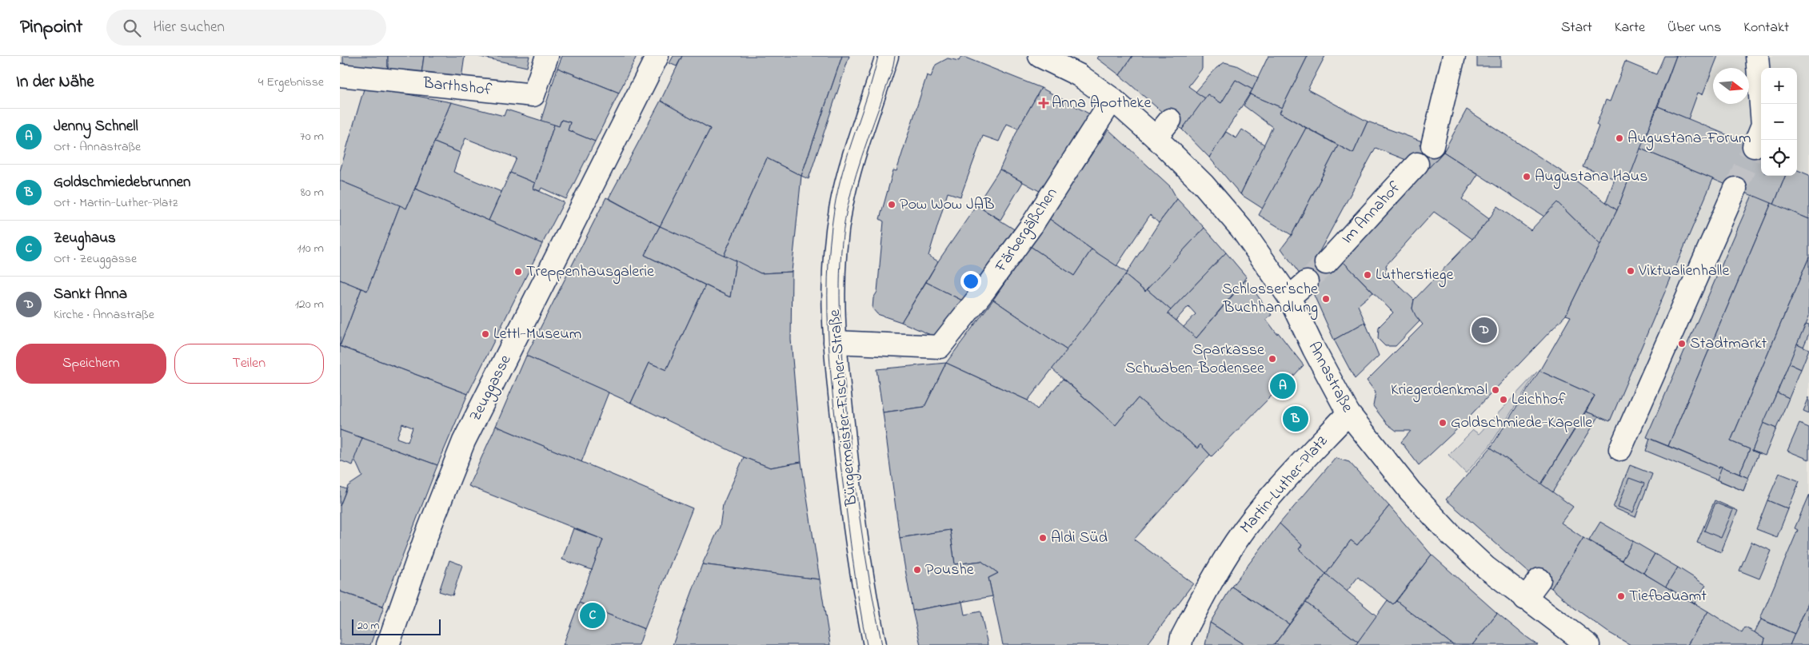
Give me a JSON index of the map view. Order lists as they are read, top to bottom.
{
  "streets": {
    "street": [
      "Barthshof",
      "Im Annahof",
      "Färbergäßchen",
      "Annastraße",
      "Zeuggasse",
      "Bürgermeister-Fischer-Straße",
      "Martin-Luther-Platz"
    ]
  },
  "crossings": [
    ["Färbergäßchen", "Annastraße"],
    ["Färbergäßchen", "Bürgermeister-Fischer-Straße"],
    ["Annastraße", "Martin-Luther-Platz"]
  ],
  "places": {
    "health": ["Anna Apotheke"],
    "other": [
      "Augustana-Forum",
      "Augustana Haus",
      "Pow Wow JAB",
      "Viktualienhalle",
      "Treppenhausgalerie",
      "Lutherstiege",
      "Schlosser'sche Buchhandlung",
      "Lettl-Museum",
      "Stadtmarkt",
      "Sparkasse Schwaben-Bodensee",
      "Kriegerdenkmal",
      "Leichhof",
      "Goldschmiede-Kapelle",
      "Aldi Süd",
      "Poushe",
      "Tiefbauamt"
    ]
  },
  "scale_bar": "20 m",
  "north": "right",
  "page": {
    "header": "Pinpoint",
    "search": "Hier suchen",
    "nav": [
      "Start",
      "Karte",
      "Über uns",
      "Kontakt"
    ],
    "heading": ["In der Nähe", "4 Ergebnisse"],
    "map_buttons": ["+", "−"],
    "list": [
      {
        "mark": "A",
        "name": "Jenny Schnell",
        "note": "Ort · Annastraße",
        "value": "70 m"
      },
      {
        "mark": "B",
        "name": "Goldschmiedebrunnen",
        "note": "Ort · Martin-Luther-Platz",
        "value": "80 m"
      },
      {
        "mark": "C",
        "name": "Zeughaus",
        "note": "Ort · Zeuggasse",
        "value": "110 m"
      },
      {
        "mark": "D",
        "name": "Sankt Anna",
        "note": "Kirche · Annastraße",
        "value": "120 m"
      }
    ],
    "pins": [
      "D",
      "A",
      "B",
      "C"
    ],
    "buttons": ["Speichern", "Teilen"],
    "scale": "20 m"
  }
}
